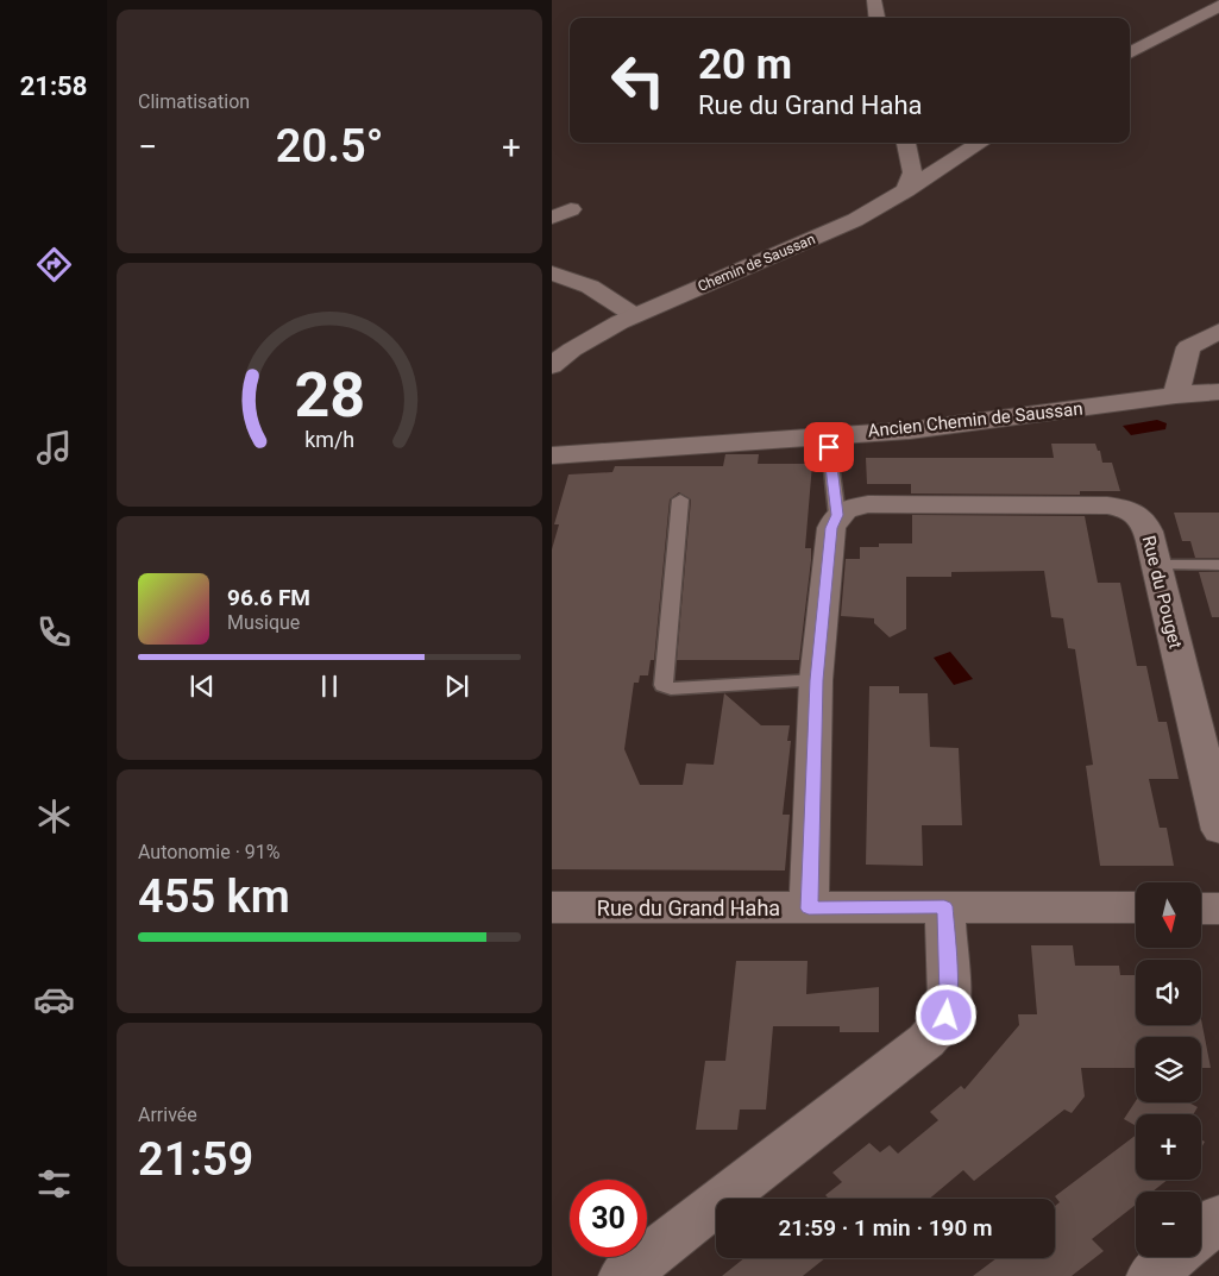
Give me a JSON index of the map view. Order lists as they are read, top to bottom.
{
  "streets": {
    "street": [
      "Chemin de Saussan",
      "Ancien Chemin de Saussan",
      "Rue du Pouget",
      "Rue du Grand Haha"
    ]
  },
  "north": "bottom",
  "page": {
    "tabs": "21:58",
    "tile": [
      "Climatisation",
      ["Autonomie · 91%", "455 km"],
      ["Arrivée", "21:59"]
    ],
    "turn": ["20 m", "Rue du Grand Haha"],
    "heat": ["−", "20.5°", "+"],
    "song": ["96.6 FM", "Musique"],
    "map_buttons": ["+", "−"],
    "limit": "30",
    "trip": "21:59 · 1 min · 190 m",
    "gauge": ["28", "km/h"]
  }
}
